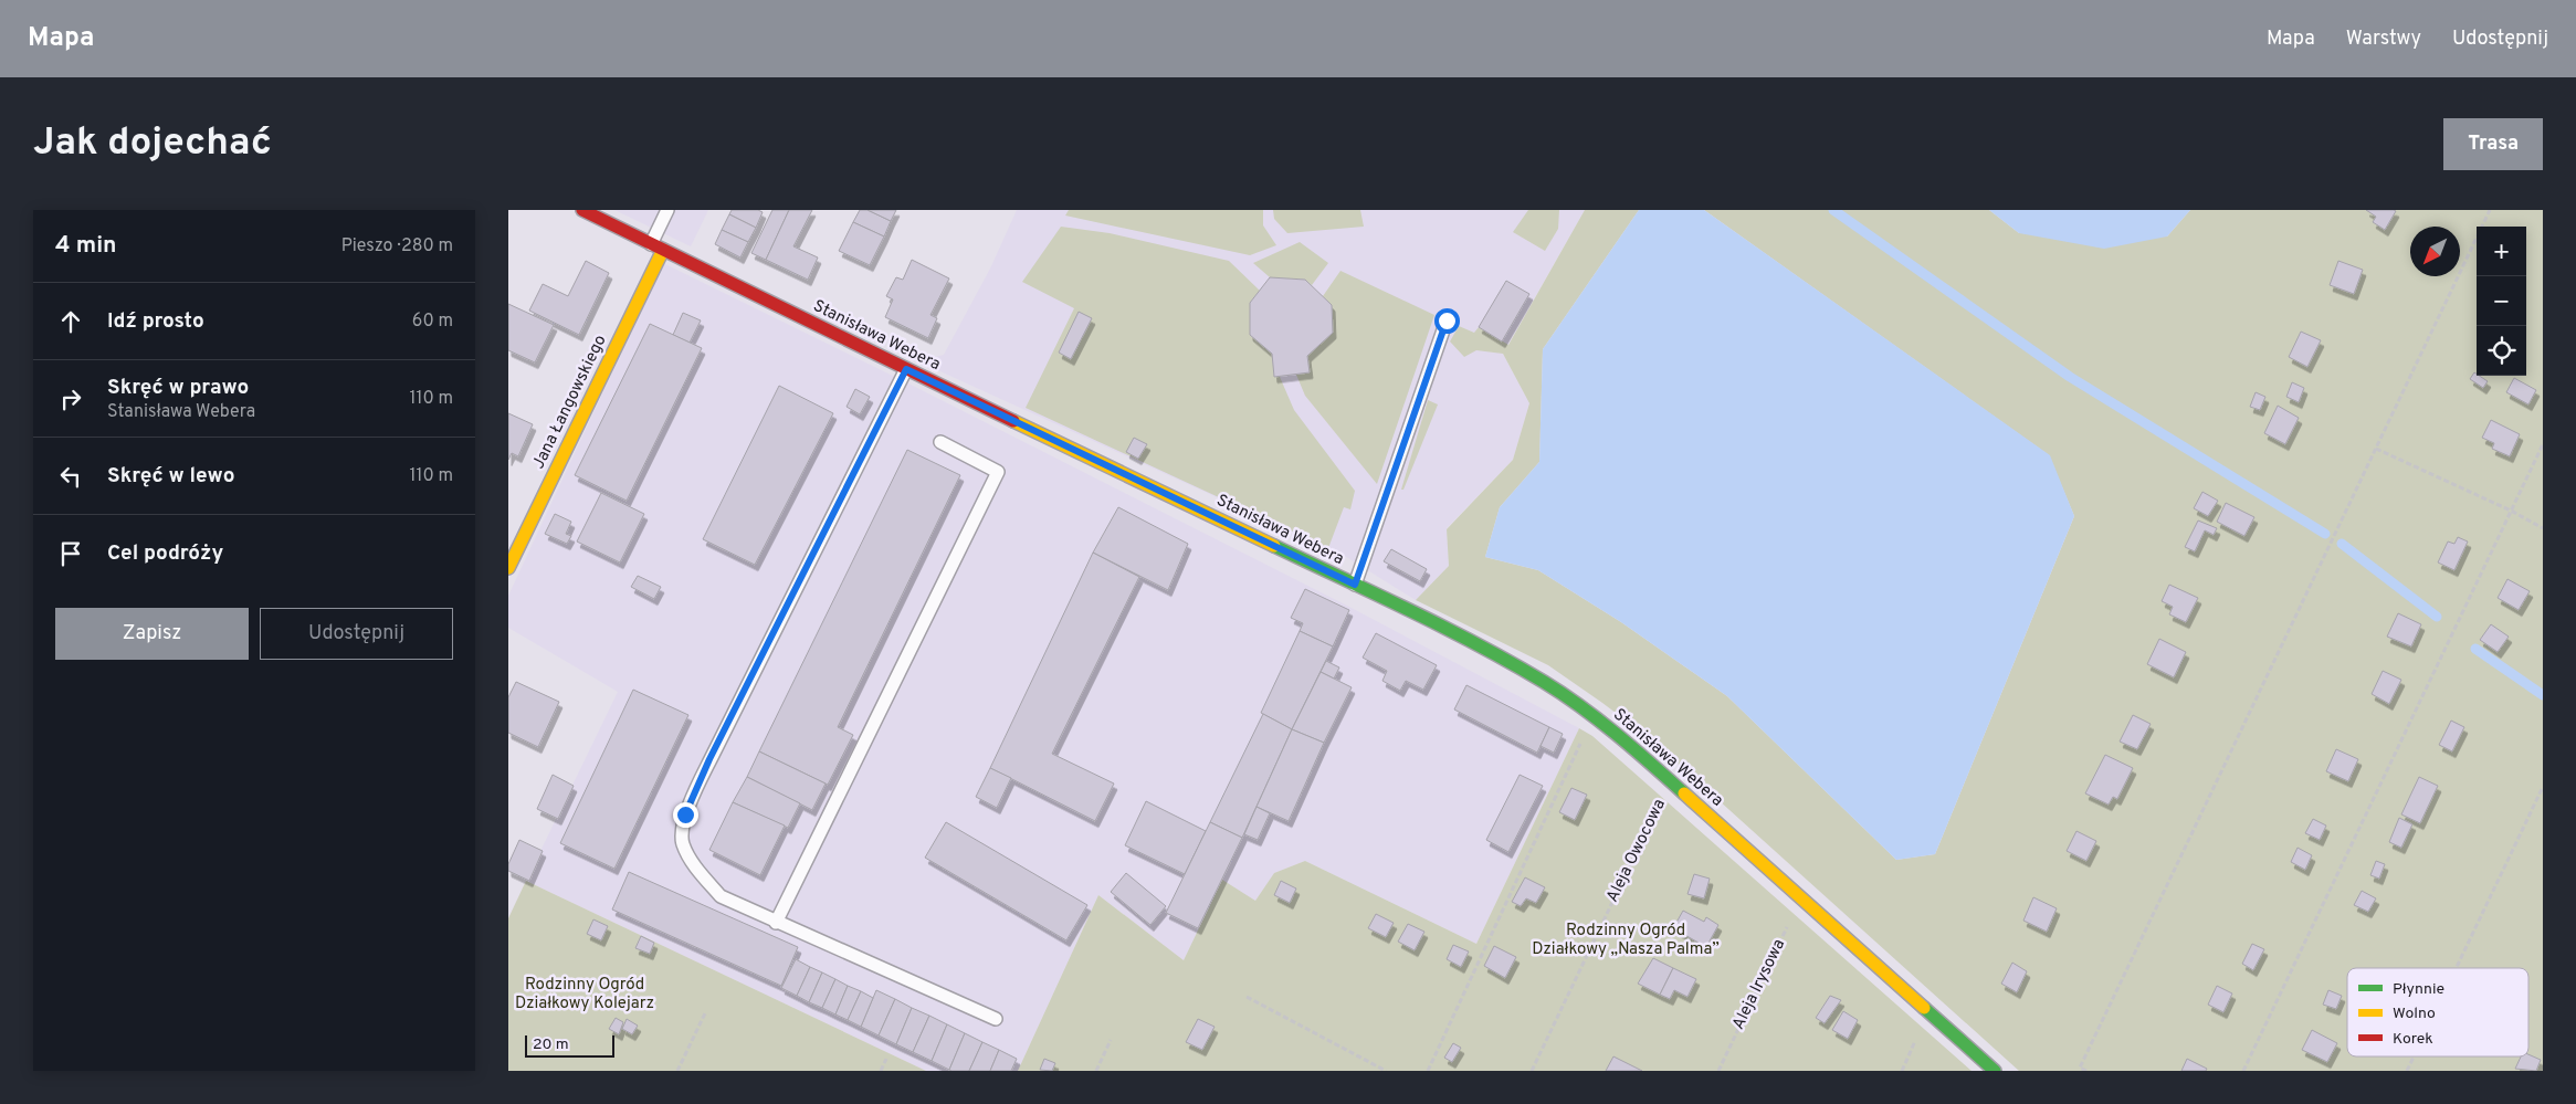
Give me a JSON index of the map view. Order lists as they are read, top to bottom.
{
  "streets": {
    "street": ["Stanisława Webera", "Jana Łangowskiego"],
    "path": ["Aleja Owocowa", "Aleja Irysowa"]
  },
  "crossings": [
    ["Stanisława Webera", "Jana Łangowskiego"],
    ["Stanisława Webera", "Aleja Owocowa"],
    ["Stanisława Webera", "Aleja Irysowa"]
  ],
  "parks": ["Rodzinny Ogród Działkowy „Nasza Palma”", "Rodzinny Ogród Działkowy Kolejarz"],
  "legend": ["Płynnie", "Wolno", "Korek"],
  "scale_bar": "20 m",
  "north": "bottom left",
  "page": {
    "header": "Mapa",
    "nav": ["Mapa", "Warstwy", "Udostępnij"],
    "buttons": [
      "Trasa",
      ["Zapisz", "Udostępnij"]
    ],
    "title": "Jak dojechać",
    "heading": ["4 min", "Pieszo · 280 m"],
    "map_buttons": ["+", "−"],
    "list": [
      ["Idź prosto", "60 m"],
      ["Skręć w prawo", "Stanisława Webera", "110 m"],
      ["Skręć w lewo", "110 m"],
      "Cel podróży"
    ],
    "scale": "20 m"
  }
}
